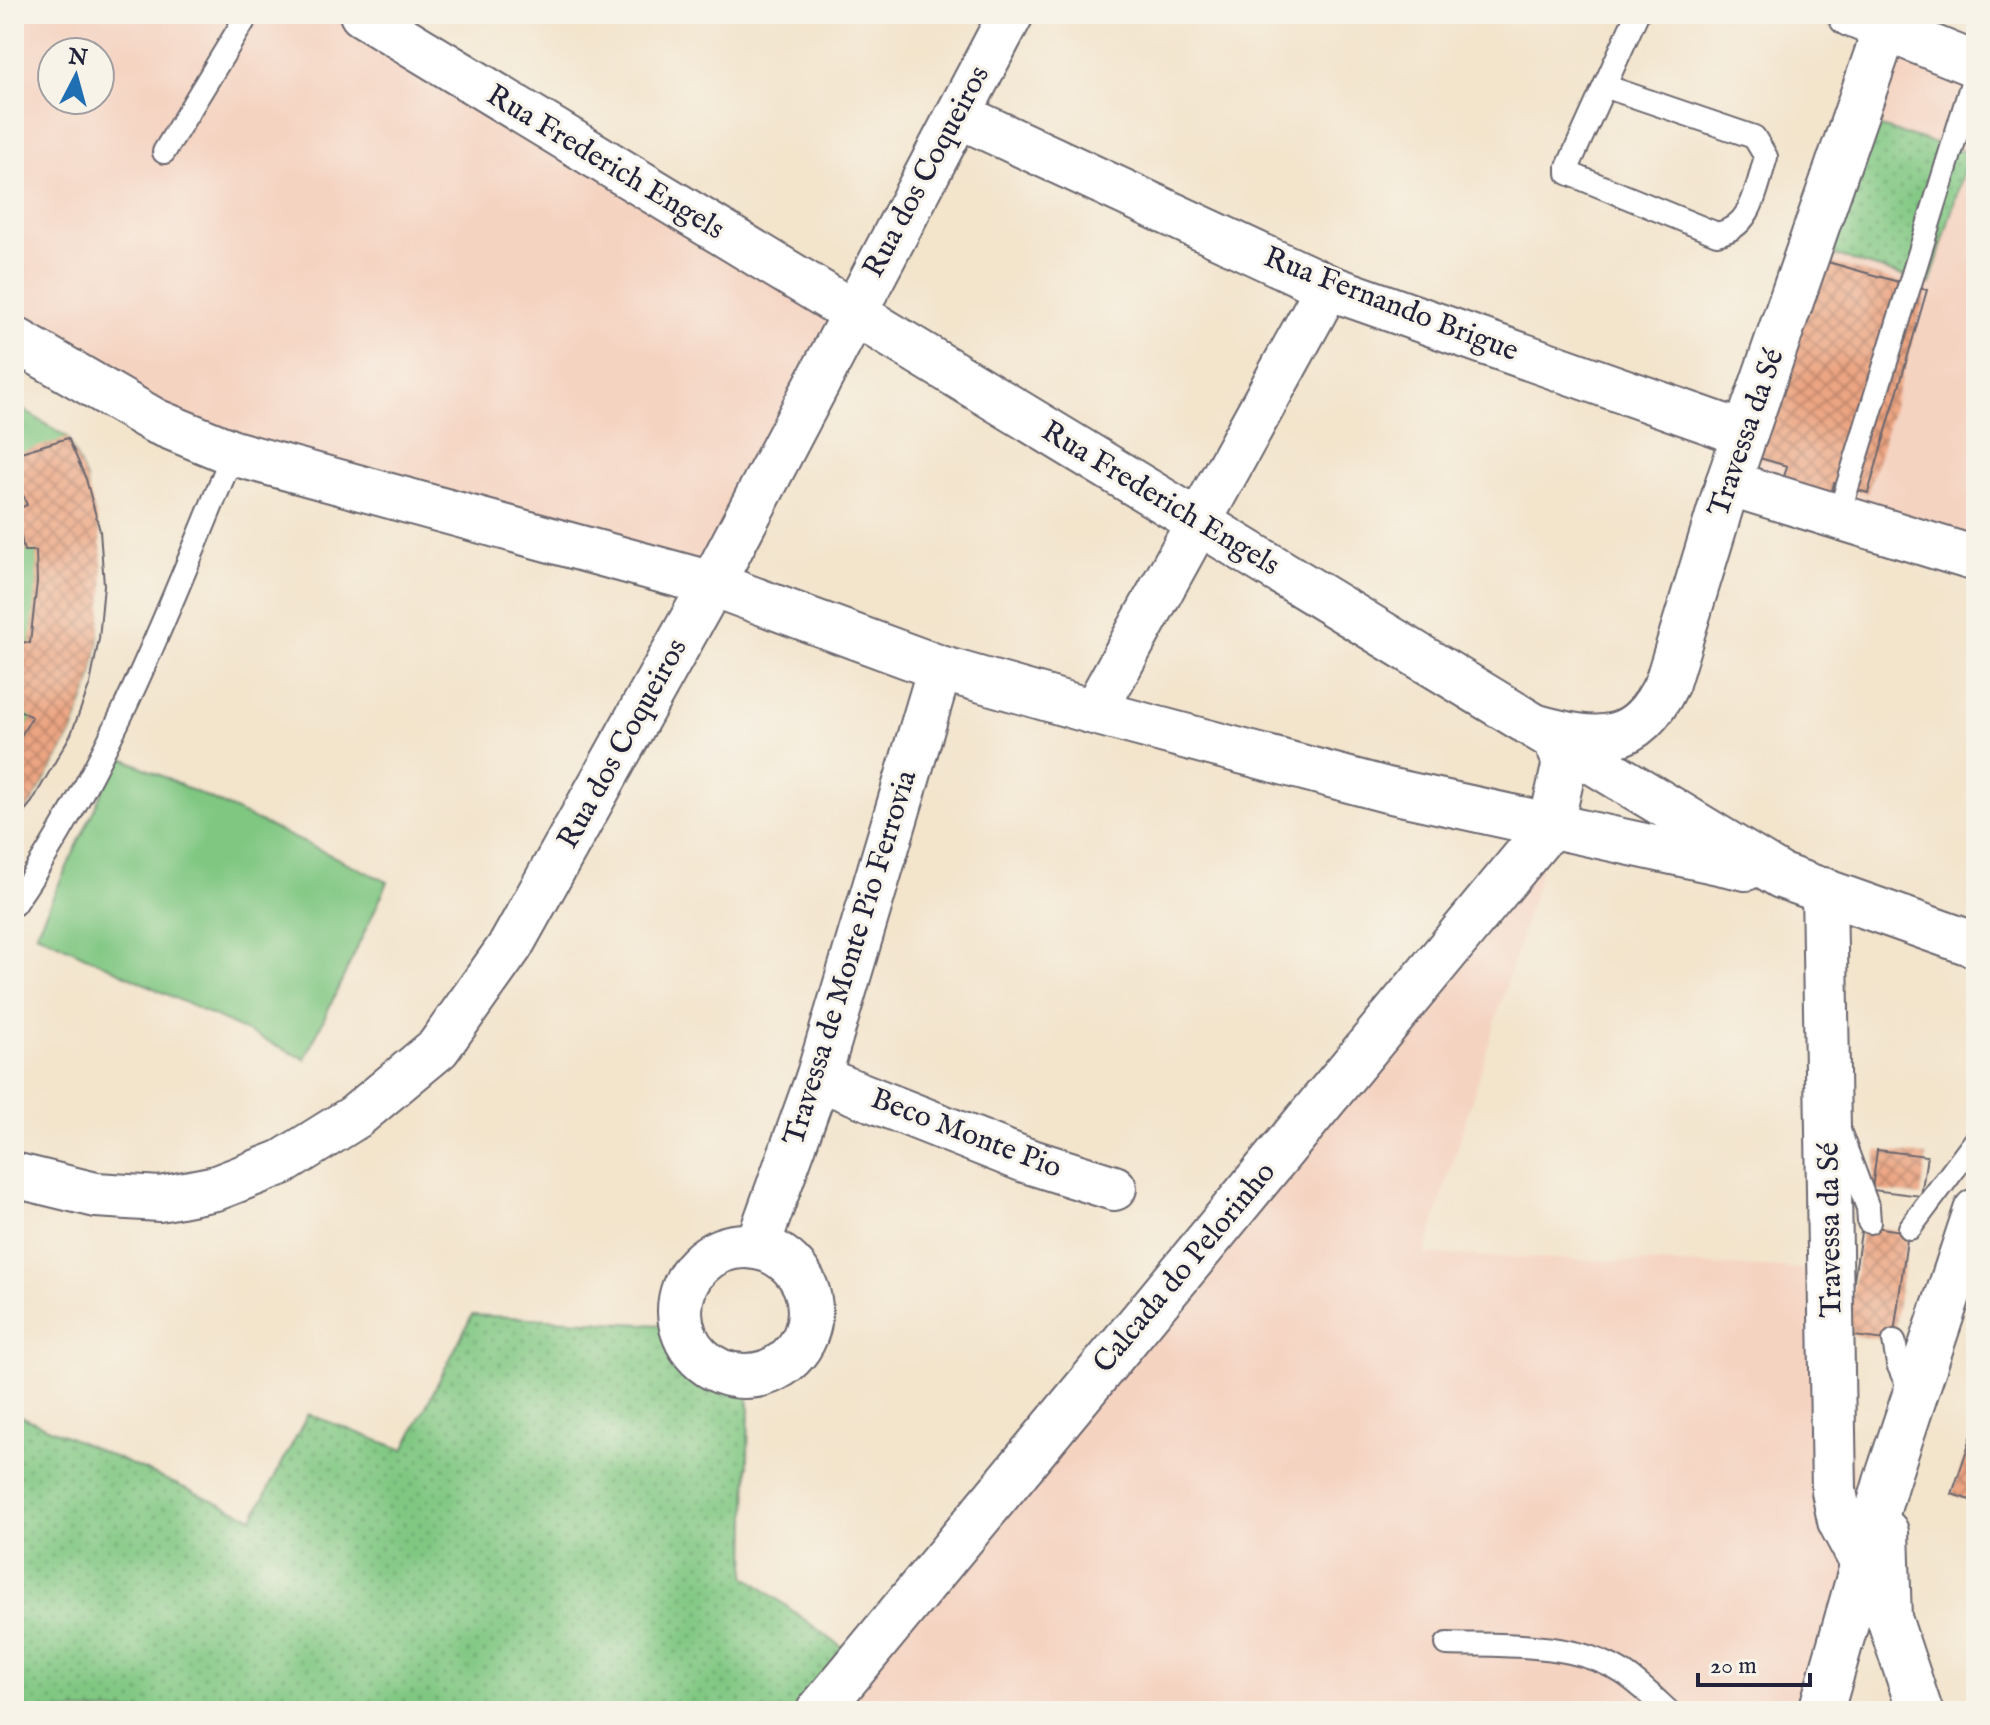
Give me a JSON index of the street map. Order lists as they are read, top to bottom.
{
  "streets": {
    "street": [
      "Rua Frederich Engels",
      "Rua dos Coqueiros",
      "Rua Fernando Brigue",
      "Travessa da Sé",
      "Travessa de Monte Pio Ferrovia",
      "Beco Monte Pio",
      "Calcada do Pelorinho"
    ]
  },
  "crossings": [
    ["Rua Frederich Engels", "Rua dos Coqueiros"],
    ["Rua Frederich Engels", "Travessa da Sé"],
    ["Rua dos Coqueiros", "Rua Fernando Brigue"],
    ["Rua Fernando Brigue", "Travessa da Sé"],
    ["Travessa de Monte Pio Ferrovia", "Beco Monte Pio"]
  ],
  "scale_bar": "20 m",
  "north": "top"
}
